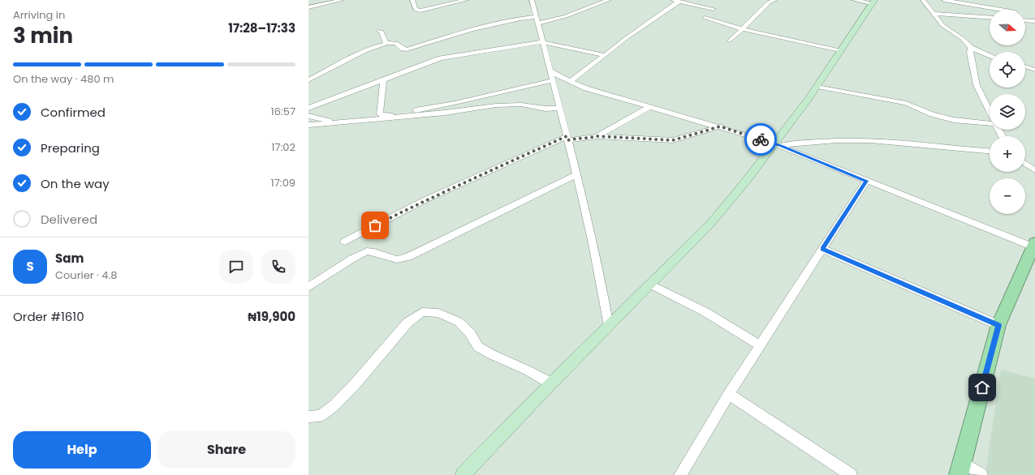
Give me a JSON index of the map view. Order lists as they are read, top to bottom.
{
  "north": "right",
  "page": {
    "heading": ["3 min", "Arriving in", "17:28–17:33"],
    "panel": [
      "Sam",
      "Courier · 4.8",
      "Order #1610",
      "₦19,900"
    ],
    "map_buttons": ["+", "−"],
    "bar": "On the way · 480 m",
    "list": [
      ["Confirmed", "16:57"],
      ["Preparing", "17:02"],
      ["On the way", "17:09"],
      "Delivered"
    ],
    "round": "S",
    "buttons": ["Help", "Share"]
  }
}
